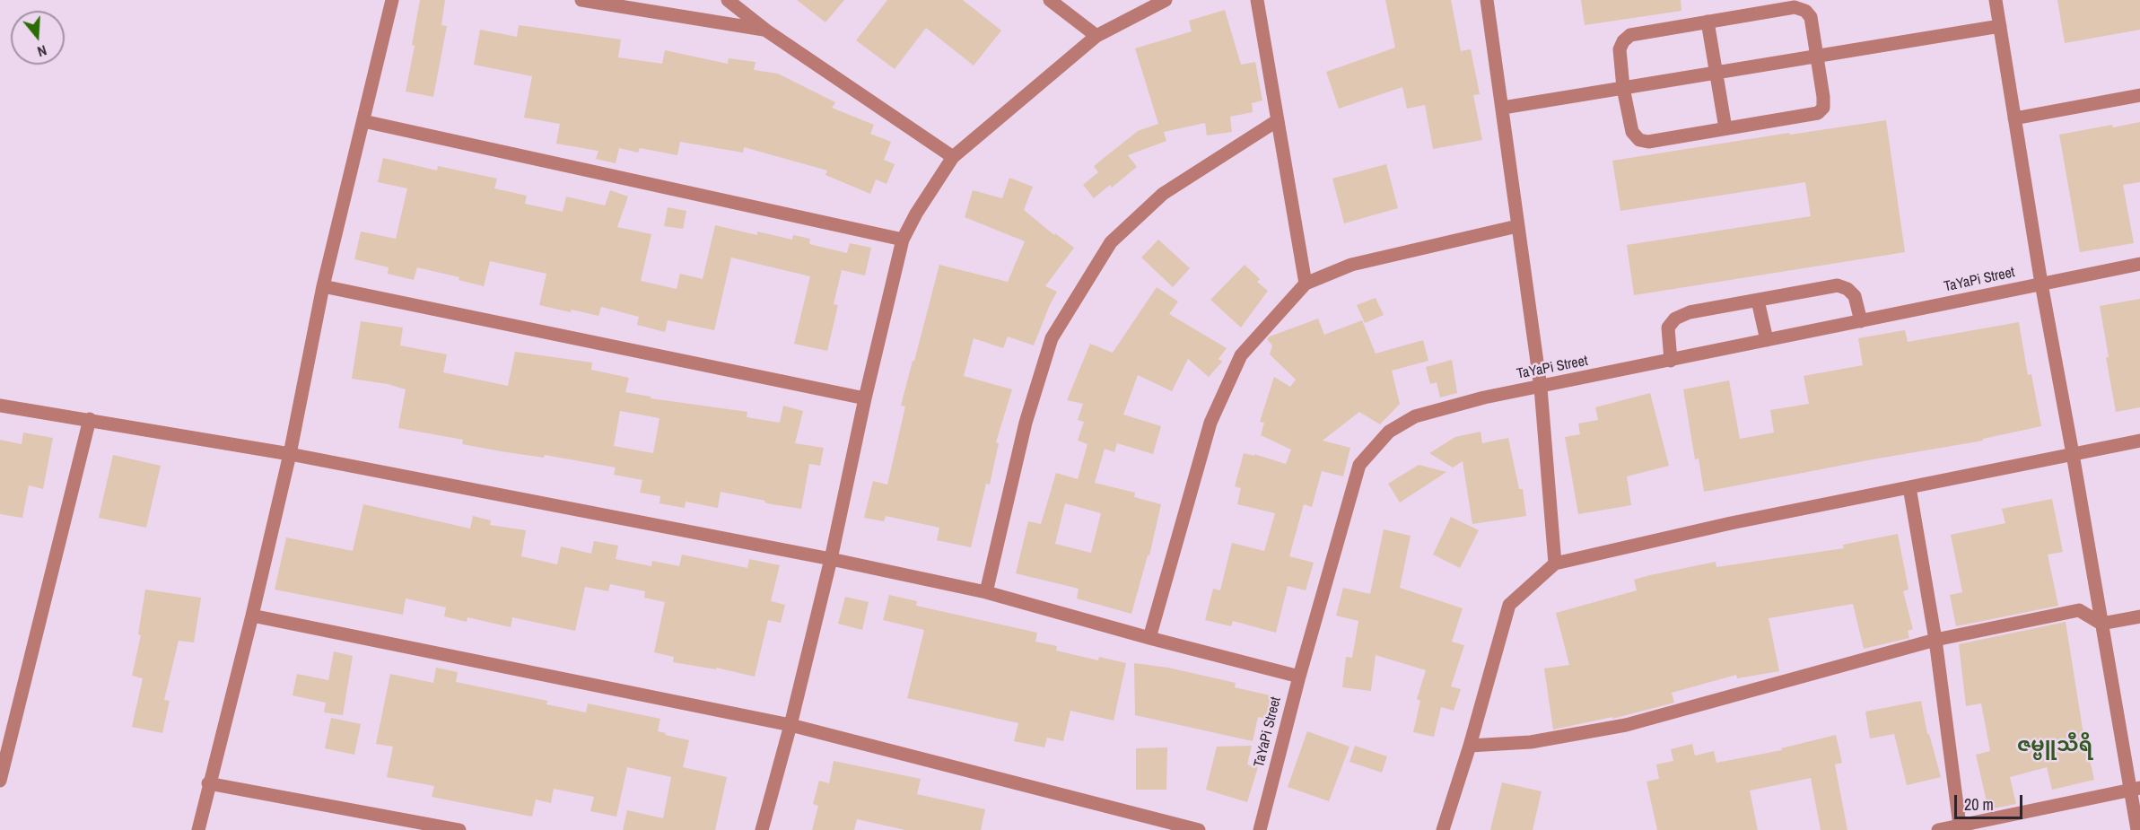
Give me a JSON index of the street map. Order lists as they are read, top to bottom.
{
  "streets": {
    "street": ["TaYaPi Street"]
  },
  "districts": ["ဇမ္ဗူသီရိ"],
  "scale_bar": "20 m",
  "north": "bottom"
}
